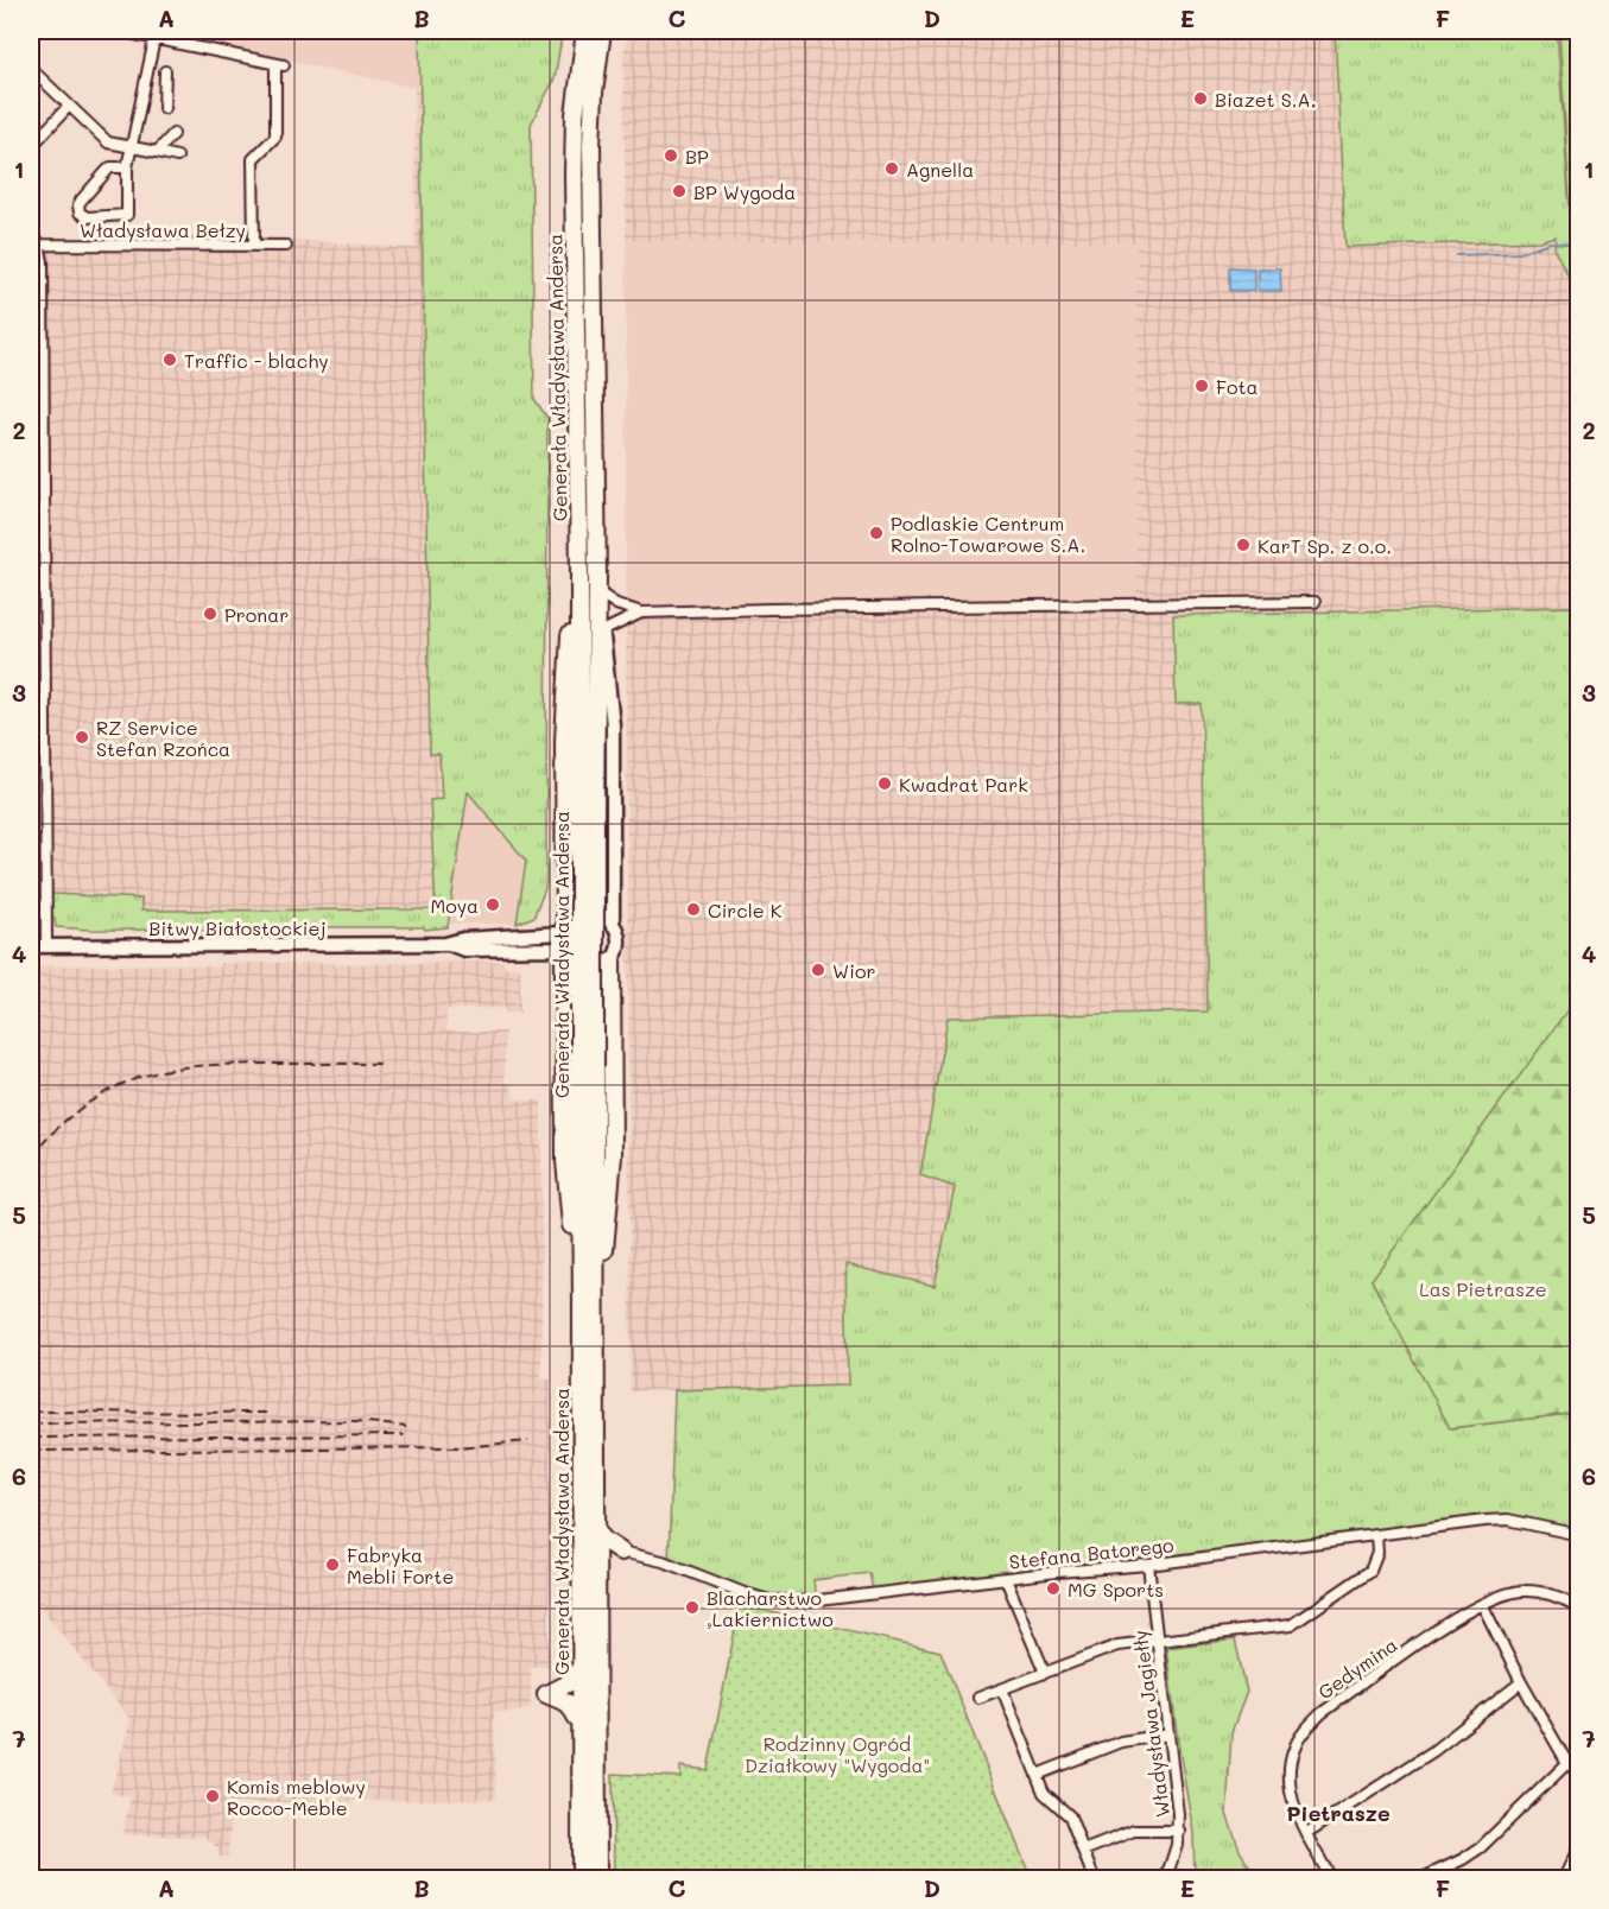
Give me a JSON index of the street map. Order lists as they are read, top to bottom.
{
  "streets": {
    "highway": ["Generała Władysława Andersa"],
    "street": [
      "Władysława Bełzy",
      "Bitwy Białostockiej",
      "Stefana Batorego",
      "Gedymina",
      "Władysława Jagiełły"
    ]
  },
  "crossings": [
    ["Stefana Batorego", "Władysława Jagiełły"]
  ],
  "districts": ["Pietrasze"],
  "parks": ["Las Pietrasze", "Rodzinny Ogród Działkowy \"Wygoda\""],
  "places": [
    "Biazet S.A.",
    "BP",
    "Agnella",
    "BP Wygoda",
    "Traffic - blachy",
    "Fota",
    "Podlaskie Centrum Rolno-Towarowe S.A.",
    "KarT Sp. z o.o.",
    "Pronar",
    "RZ Service Stefan Rzońca",
    "Kwadrat Park",
    "Moya",
    "Circle K",
    "Wior",
    "Fabryka Mebli Forte",
    "MG Sports",
    "Blacharstwo ,Lakiernictwo",
    "Komis meblowy Rocco-Meble"
  ],
  "grid": {
    "columns": [
      "A",
      "B",
      "C",
      "D",
      "E",
      "F"
    ],
    "rows": [
      "1",
      "2",
      "3",
      "4",
      "5",
      "6",
      "7"
    ]
  }
}
